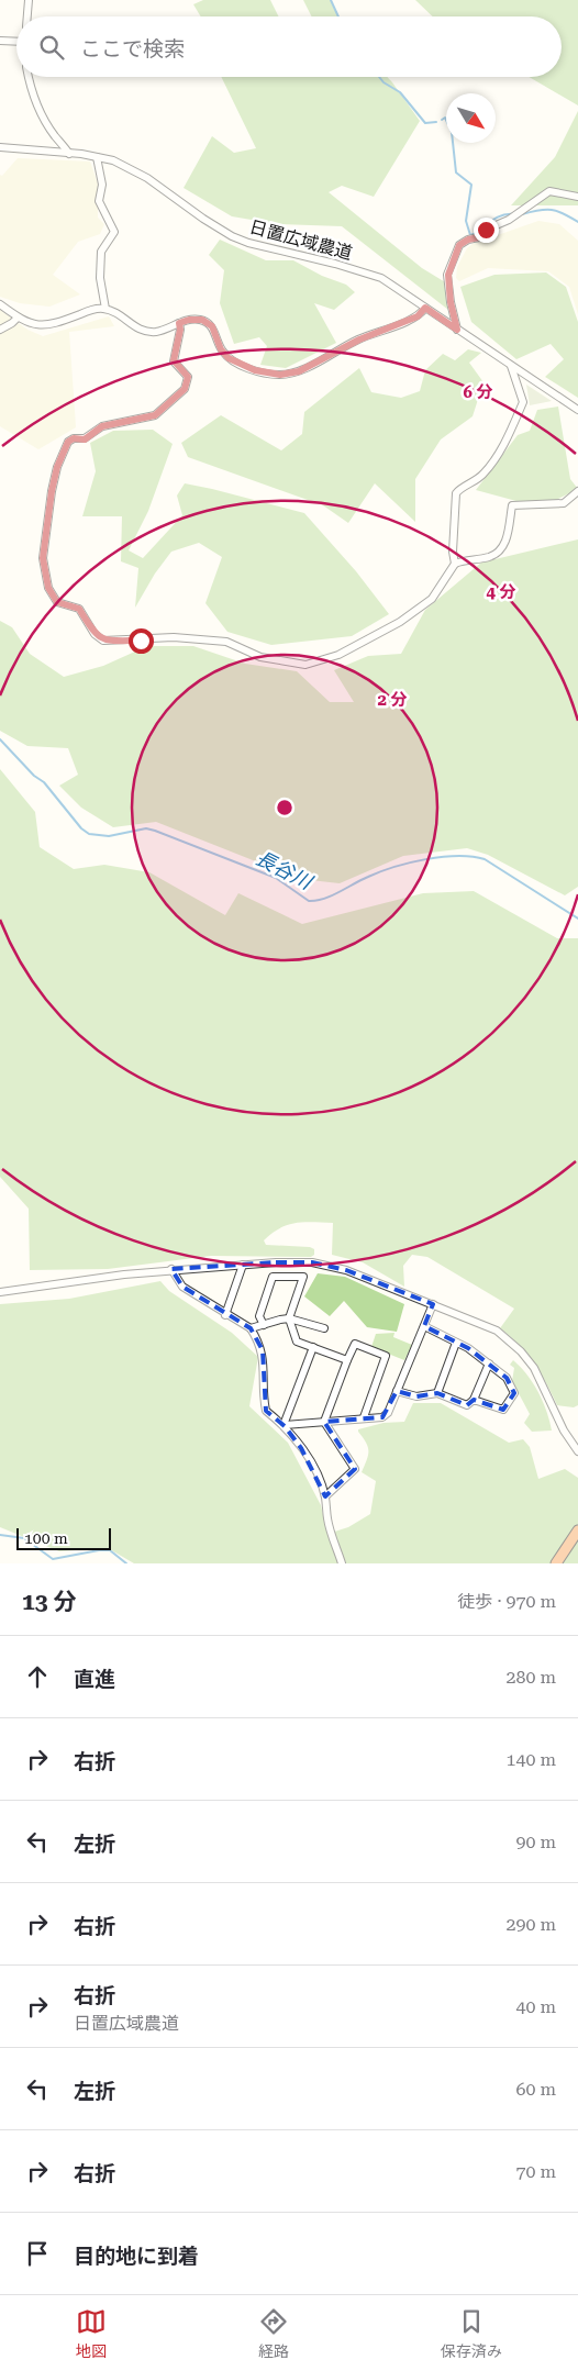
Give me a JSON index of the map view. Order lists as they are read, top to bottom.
{
  "streets": {
    "street": ["日置広域農道"]
  },
  "water": ["長谷川"],
  "scale_bar": "100 m",
  "north": "bottom right",
  "page": {
    "search": "ここで検索",
    "scale": "100 m",
    "heading": ["13 分", "徒歩 · 970 m"],
    "list": [
      ["直進", "280 m"],
      ["右折", "140 m"],
      ["左折", "90 m"],
      ["右折", "290 m"],
      ["右折", "日置広域農道", "40 m"],
      ["左折", "60 m"],
      ["右折", "70 m"],
      "目的地に到着"
    ],
    "nav": ["地図", "経路", "保存済み"]
  },
  "rings": ["6 分", "4 分", "2 分"]
}
